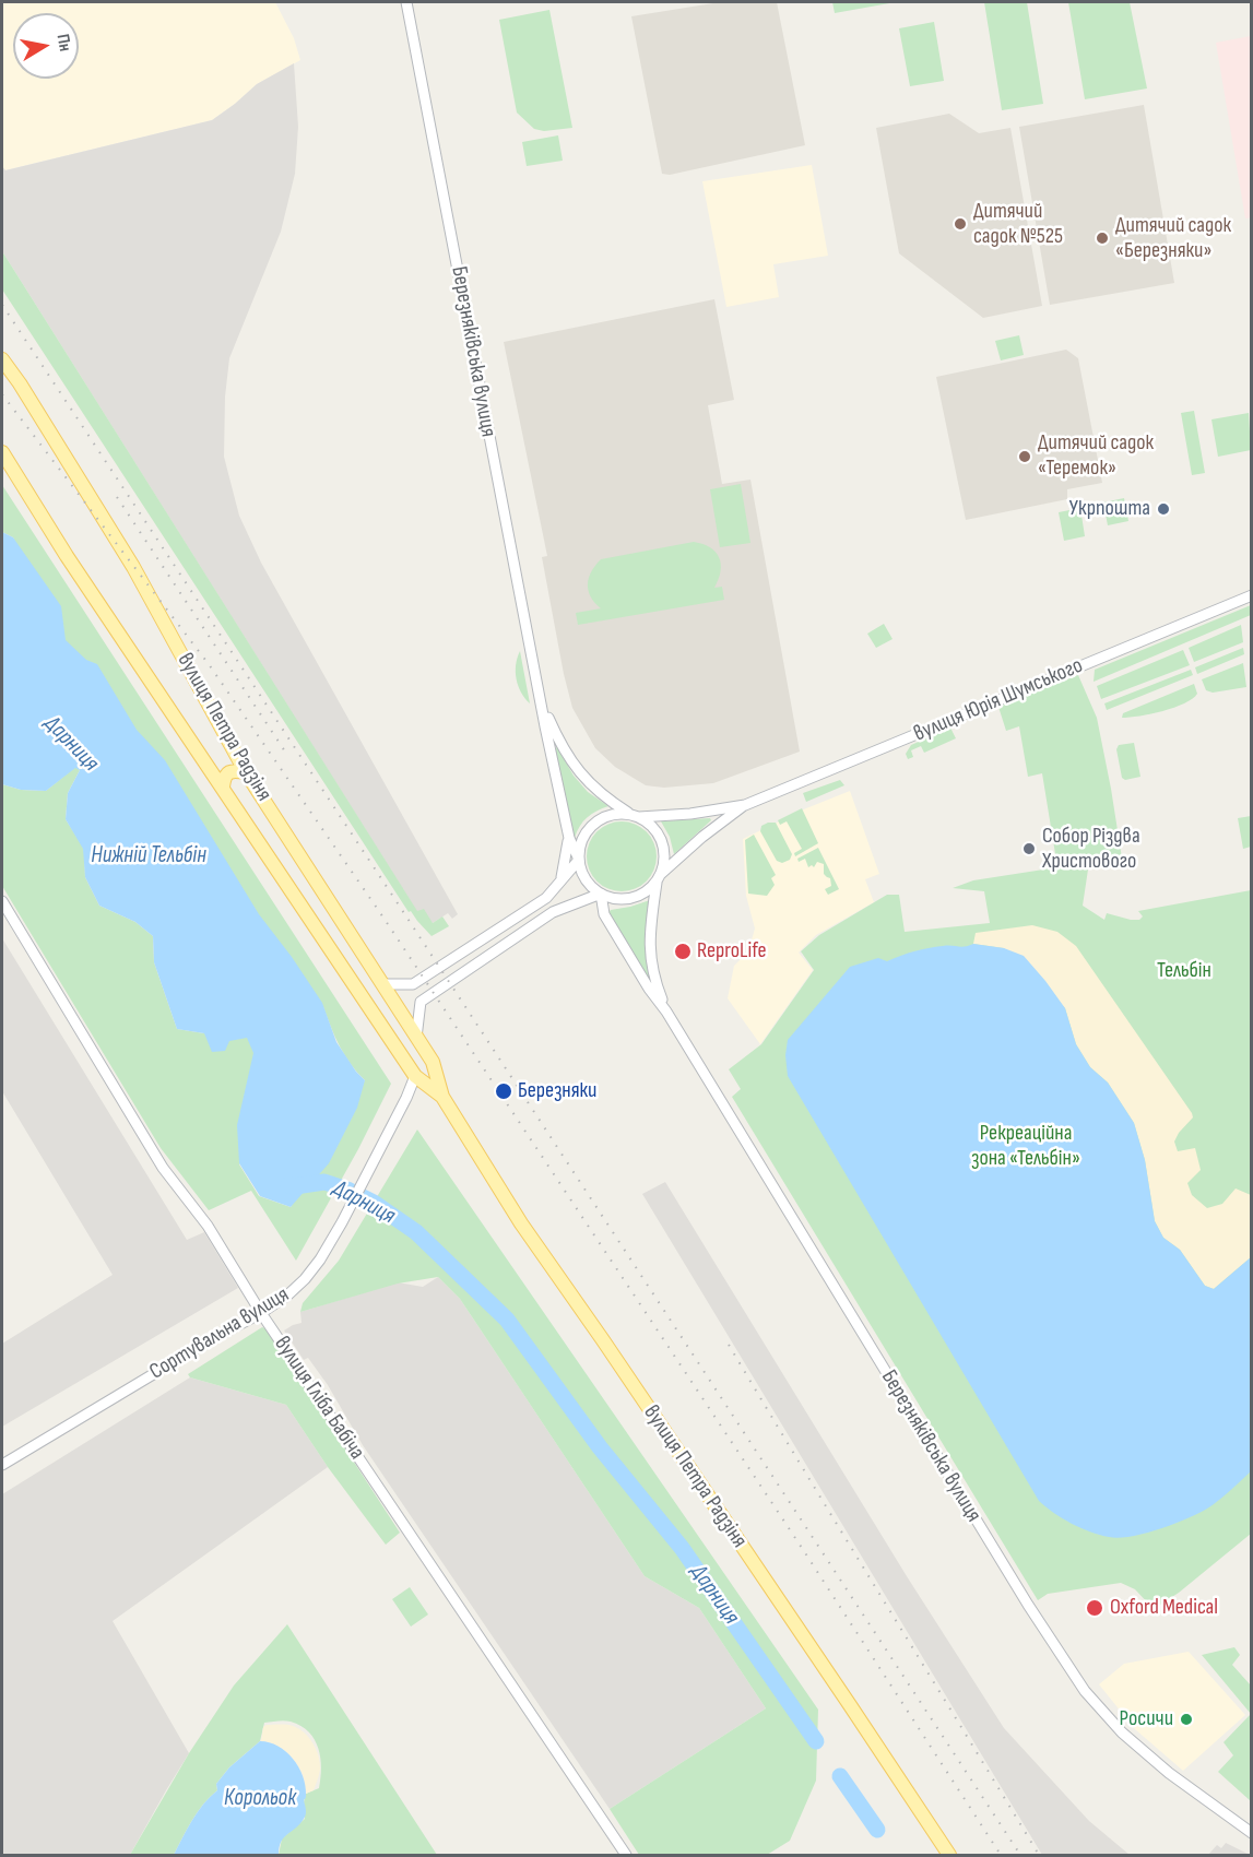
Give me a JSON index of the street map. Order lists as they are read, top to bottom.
{
  "streets": {
    "main road": ["вулиця Петра Радзіня"],
    "street": [
      "Березняківська вулиця",
      "вулиця Юрія Шумського",
      "Сортувальна вулиця",
      "вулиця Гліба Бабіча"
    ]
  },
  "crossings": [
    ["Березняківська вулиця", "вулиця Юрія Шумського"],
    ["вулиця Петра Радзіня", "Сортувальна вулиця"],
    ["Сортувальна вулиця", "вулиця Гліба Бабіча"]
  ],
  "water": ["Дарниця", "Нижній Тельбін", "Корольок"],
  "parks": ["Тельбін", "Рекреаційна зона «Тельбін»"],
  "places": [
    "Дитячий садок №525",
    "Дитячий садок «Березняки»",
    "Дитячий садок «Теремок»",
    "Укрпошта",
    "Собор Різдва Христового",
    "ReproLife",
    "Березняки",
    "Oxford Medical",
    "Росичи"
  ],
  "north": "right"
}
